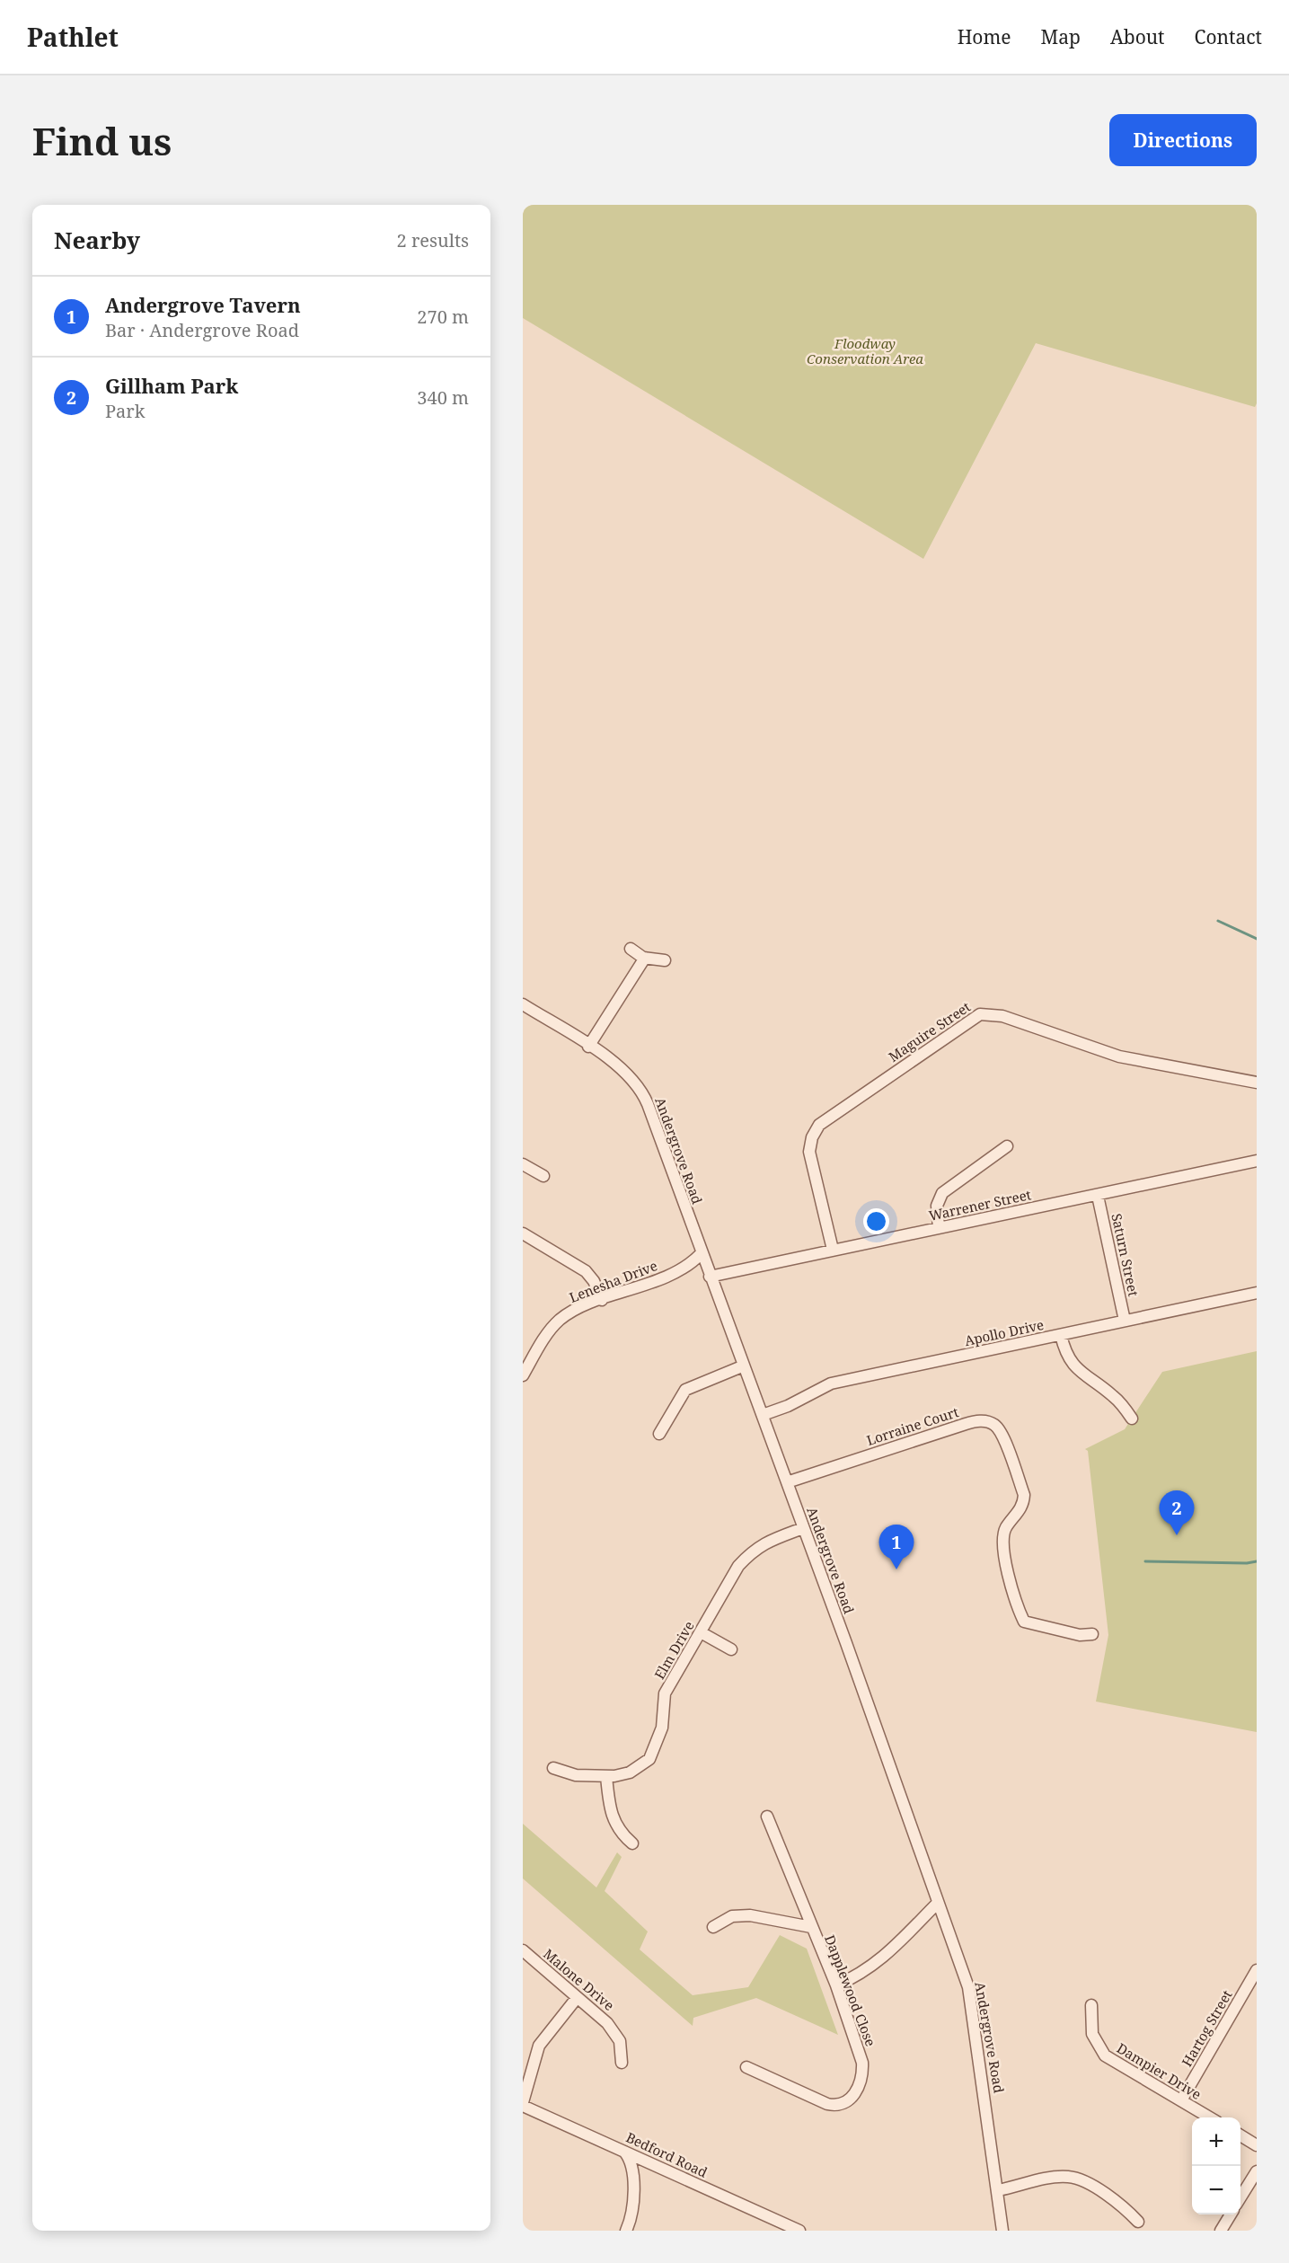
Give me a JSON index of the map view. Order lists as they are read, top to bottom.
{
  "streets": {
    "street": [
      "Maguire Street",
      "Andergrove Road",
      "Warrener Street",
      "Saturn Street",
      "Lenesha Drive",
      "Apollo Drive",
      "Lorraine Court",
      "Elm Drive",
      "Malone Drive",
      "Dapplewood Close",
      "Hartog Street",
      "Dampier Drive",
      "Bedford Road"
    ]
  },
  "crossings": [
    ["Maguire Street", "Warrener Street"],
    ["Andergrove Road", "Warrener Street"],
    ["Andergrove Road", "Lenesha Drive"],
    ["Andergrove Road", "Apollo Drive"],
    ["Andergrove Road", "Lorraine Court"],
    ["Andergrove Road", "Elm Drive"],
    ["Warrener Street", "Saturn Street"],
    ["Warrener Street", "Lenesha Drive"],
    ["Saturn Street", "Apollo Drive"],
    ["Hartog Street", "Dampier Drive"]
  ],
  "parks": ["Floodway Conservation Area"],
  "page": {
    "header": "Pathlet",
    "nav": [
      "Home",
      "Map",
      "About",
      "Contact"
    ],
    "buttons": "Directions",
    "title": "Find us",
    "heading": ["Nearby", "2 results"],
    "list": [
      {
        "mark": "1",
        "name": "Andergrove Tavern",
        "note": "Bar · Andergrove Road",
        "value": "270 m"
      },
      {
        "mark": "2",
        "name": "Gillham Park",
        "note": "Park",
        "value": "340 m"
      }
    ],
    "pins": ["2", "1"],
    "map_buttons": ["+", "−"]
  }
}
